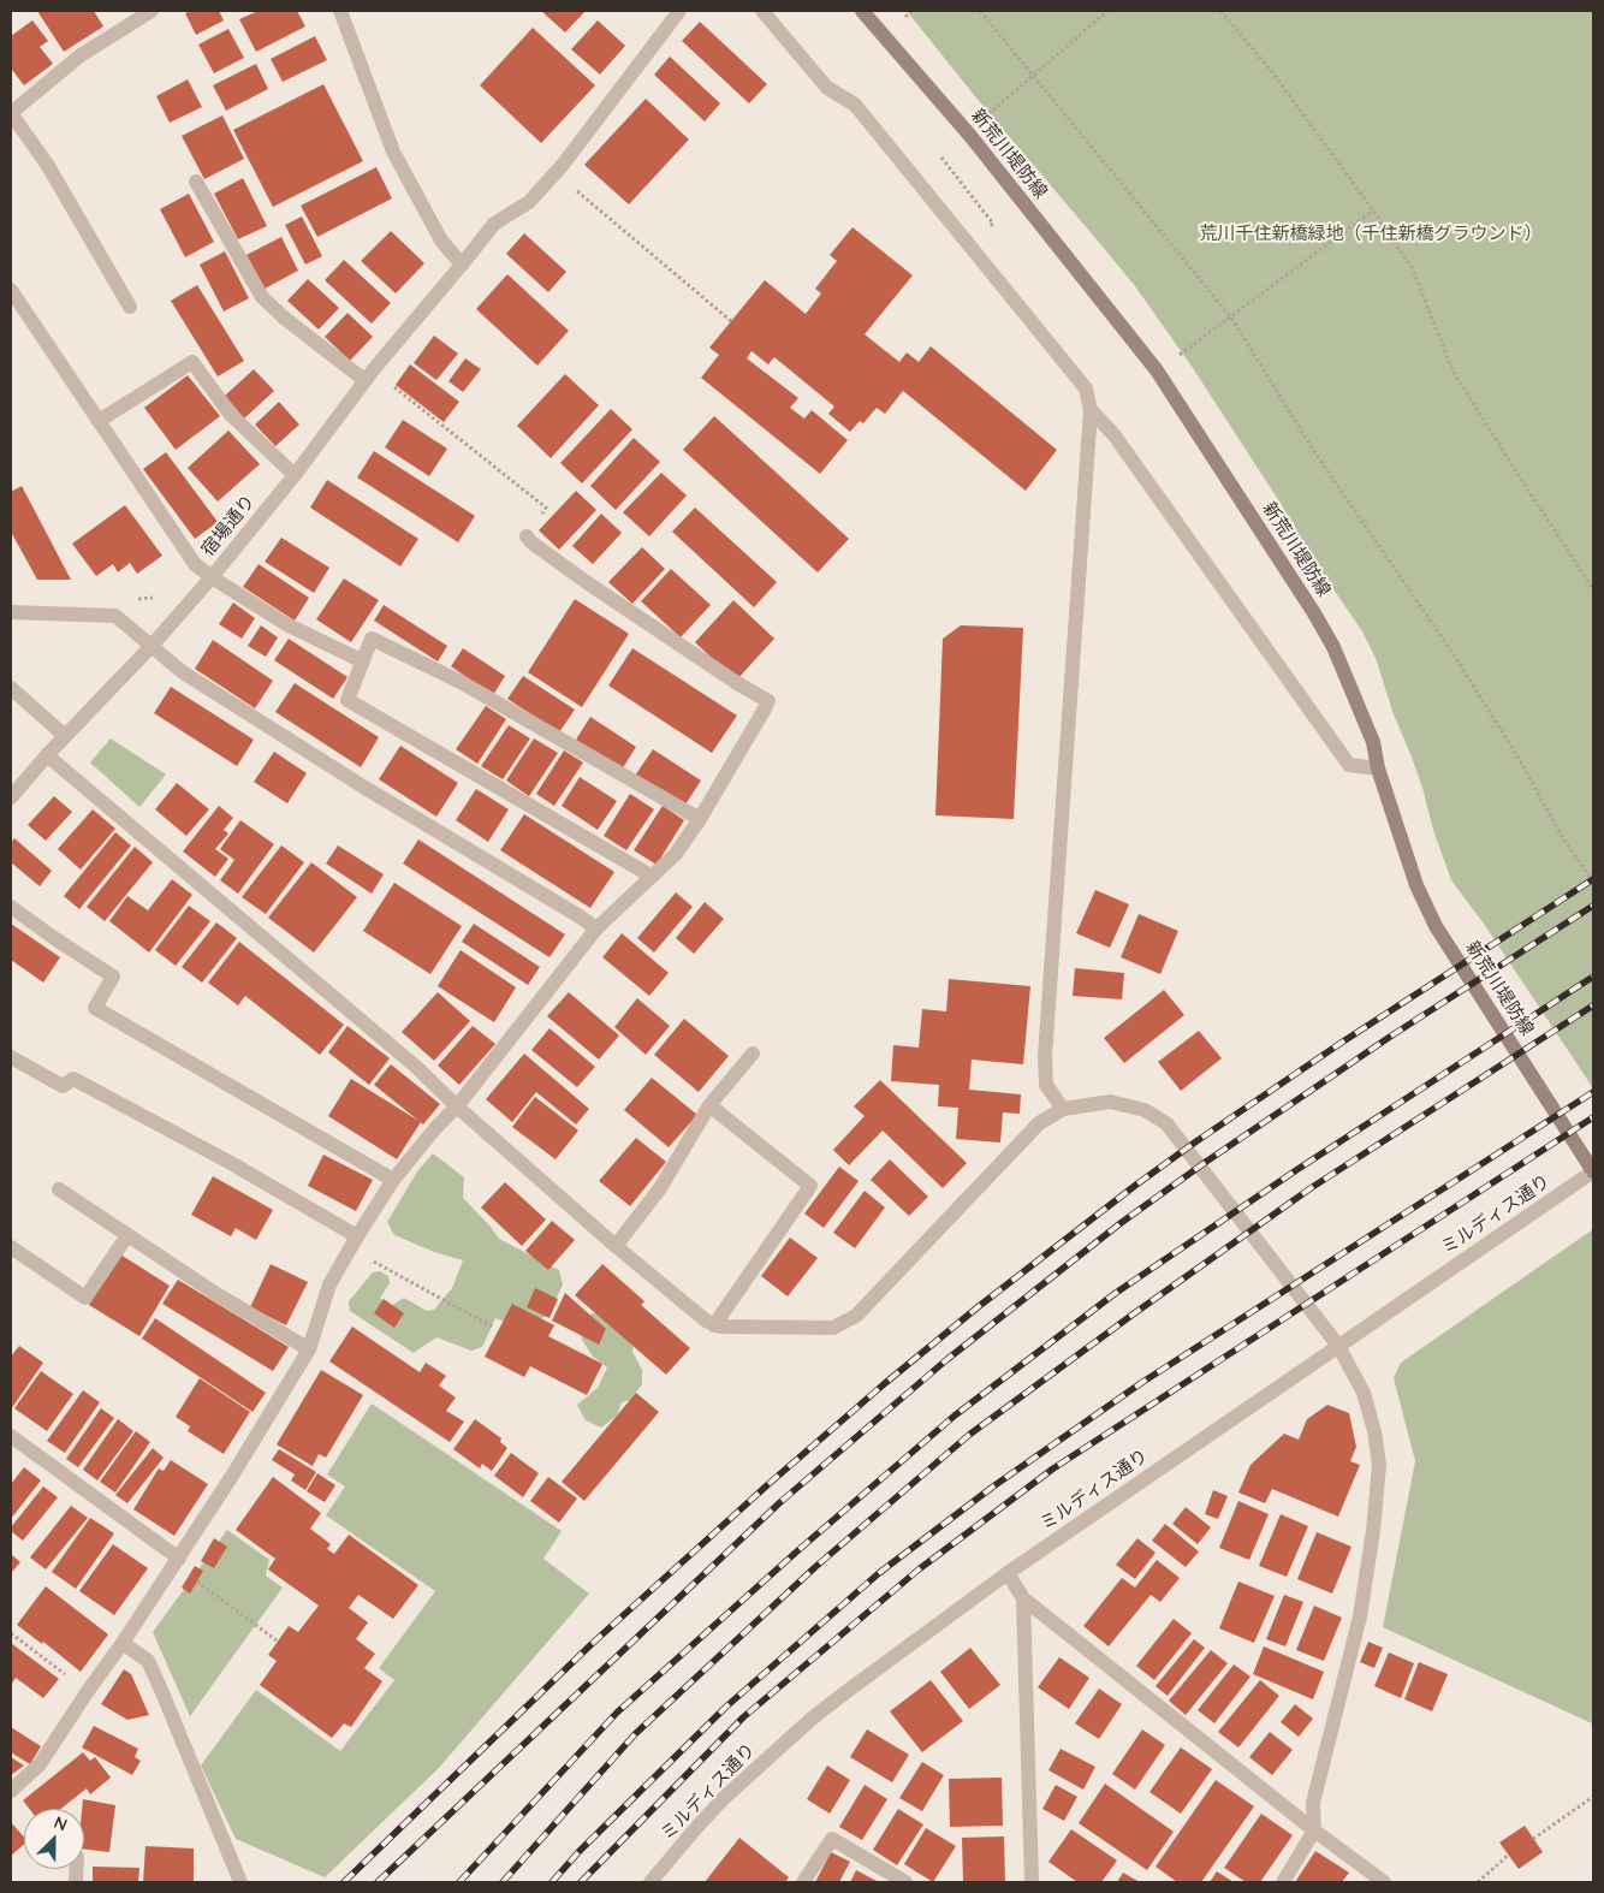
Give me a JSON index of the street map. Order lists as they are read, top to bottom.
{
  "streets": {
    "main road": ["新荒川堤防線"],
    "street": ["宿場通り", "ミルディス通り"]
  },
  "crossings": [
    ["新荒川堤防線", "ミルディス通り"]
  ],
  "parks": ["荒川千住新橋緑地（千住新橋グラウンド）"],
  "north": "top right"
}
